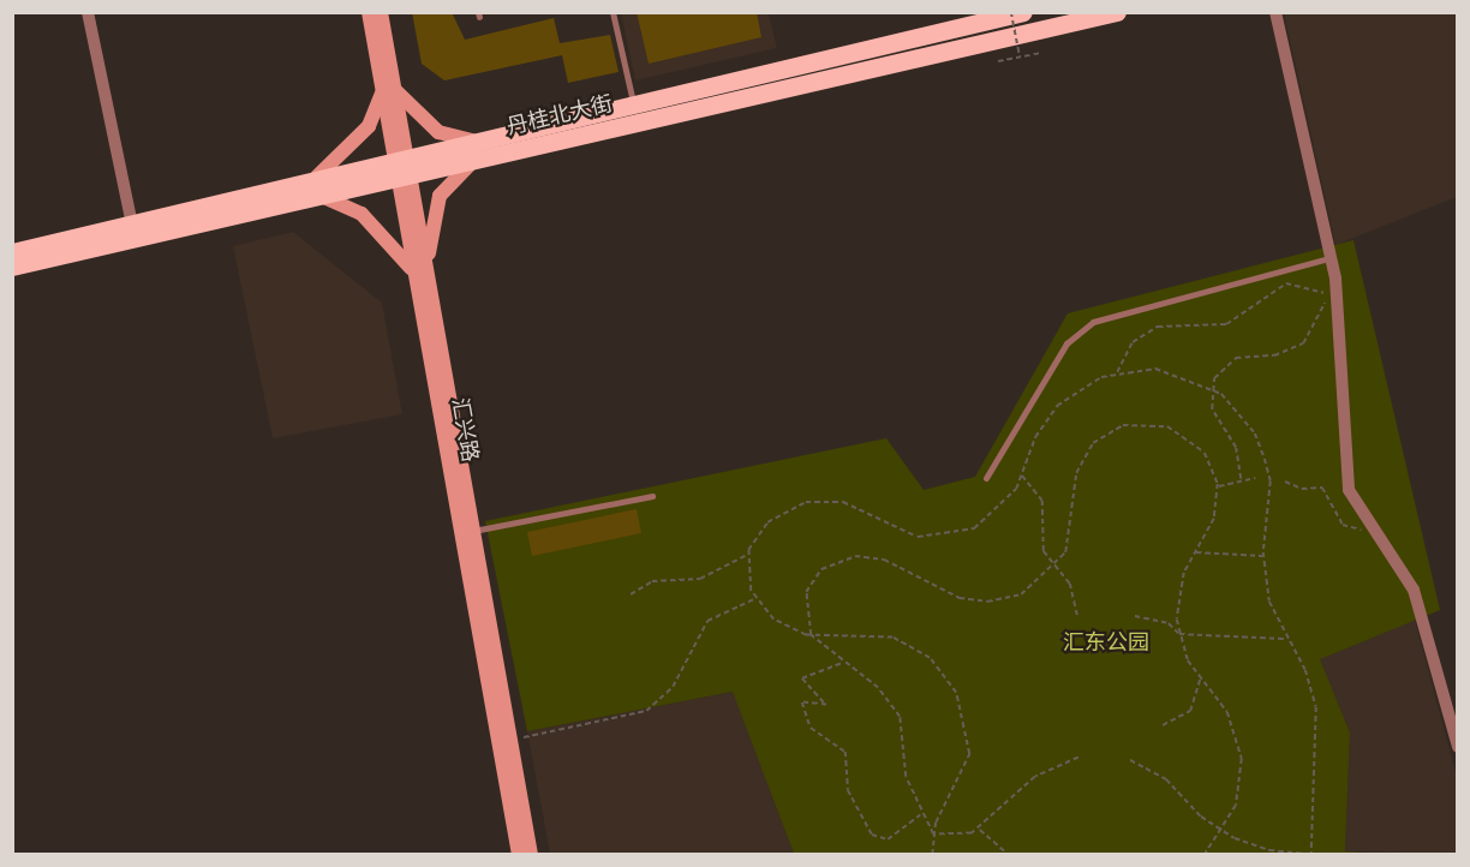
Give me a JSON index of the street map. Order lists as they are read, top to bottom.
{
  "streets": {
    "main road": ["丹桂北大街", "汇兴路"]
  },
  "crossings": [
    ["丹桂北大街", "汇兴路"]
  ],
  "parks": ["汇东公园"]
}
